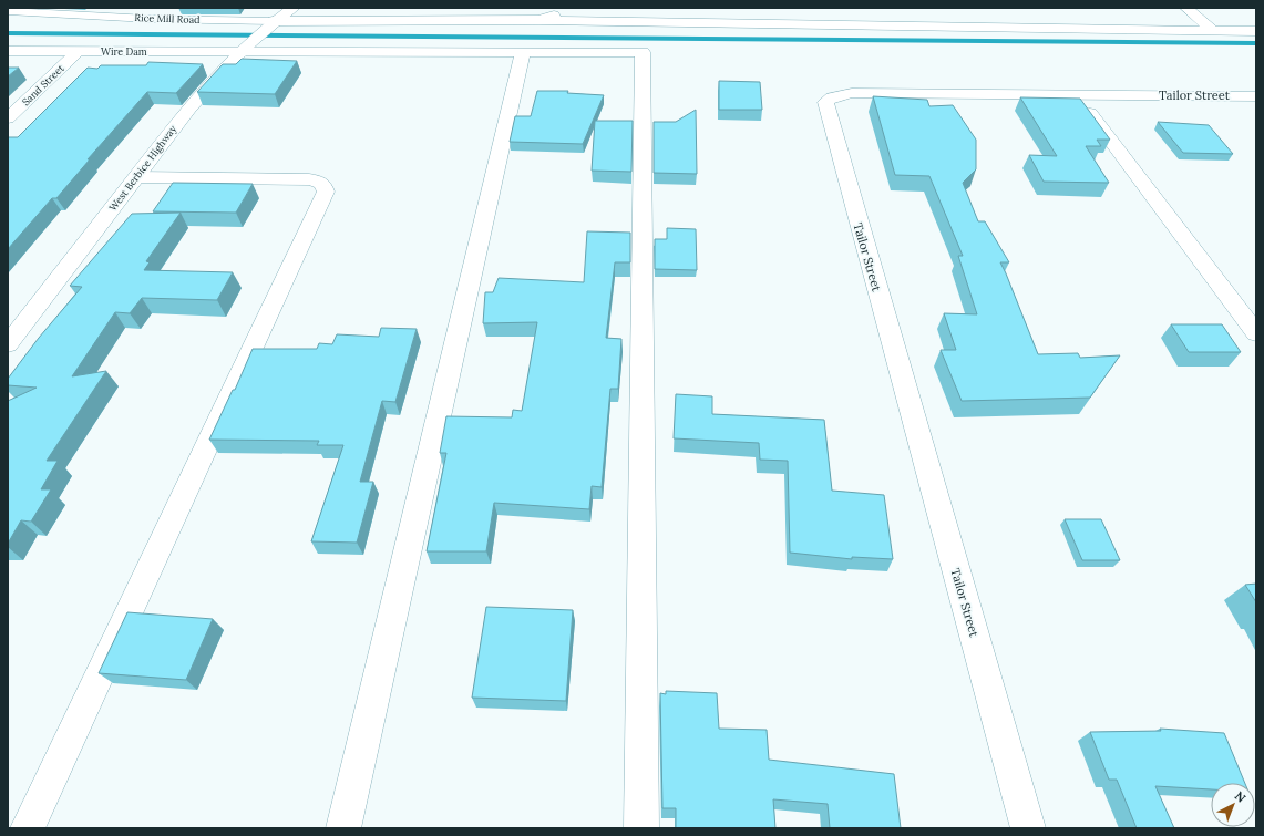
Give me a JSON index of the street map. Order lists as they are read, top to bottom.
{
  "streets": {
    "street": [
      "Wire Dam",
      "Sand Street",
      "Tailor Street",
      "West Berbice Highway"
    ],
    "lane": ["Rice Mill Road"]
  },
  "crossings": [
    ["Rice Mill Road", "West Berbice Highway"],
    ["Wire Dam", "Sand Street"],
    ["Wire Dam", "West Berbice Highway"]
  ],
  "north": "top right"
}
